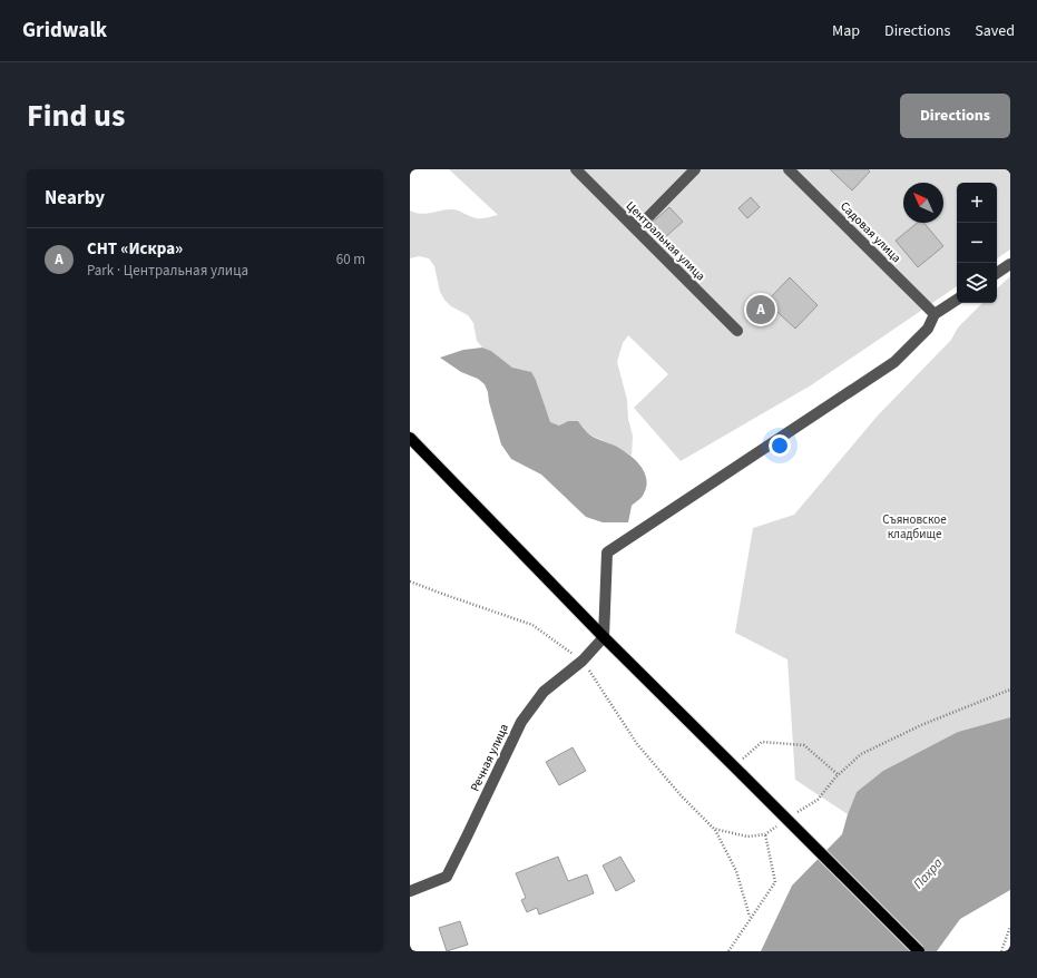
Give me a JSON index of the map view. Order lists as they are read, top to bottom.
{
  "streets": {
    "street": ["Садовая улица", "Центральная улица", "Речная улица"]
  },
  "water": ["Пахра"],
  "parks": ["Съяновское кладбище"],
  "north": "top left",
  "page": {
    "header": "Gridwalk",
    "nav": ["Map", "Directions", "Saved"],
    "title": "Find us",
    "buttons": "Directions",
    "heading": "Nearby",
    "map_buttons": ["+", "−"],
    "list": [
      {
        "mark": "A",
        "name": "СНТ «Искра»",
        "note": "Park · Центральная улица",
        "value": "60 m"
      }
    ],
    "pins": "A"
  }
}
